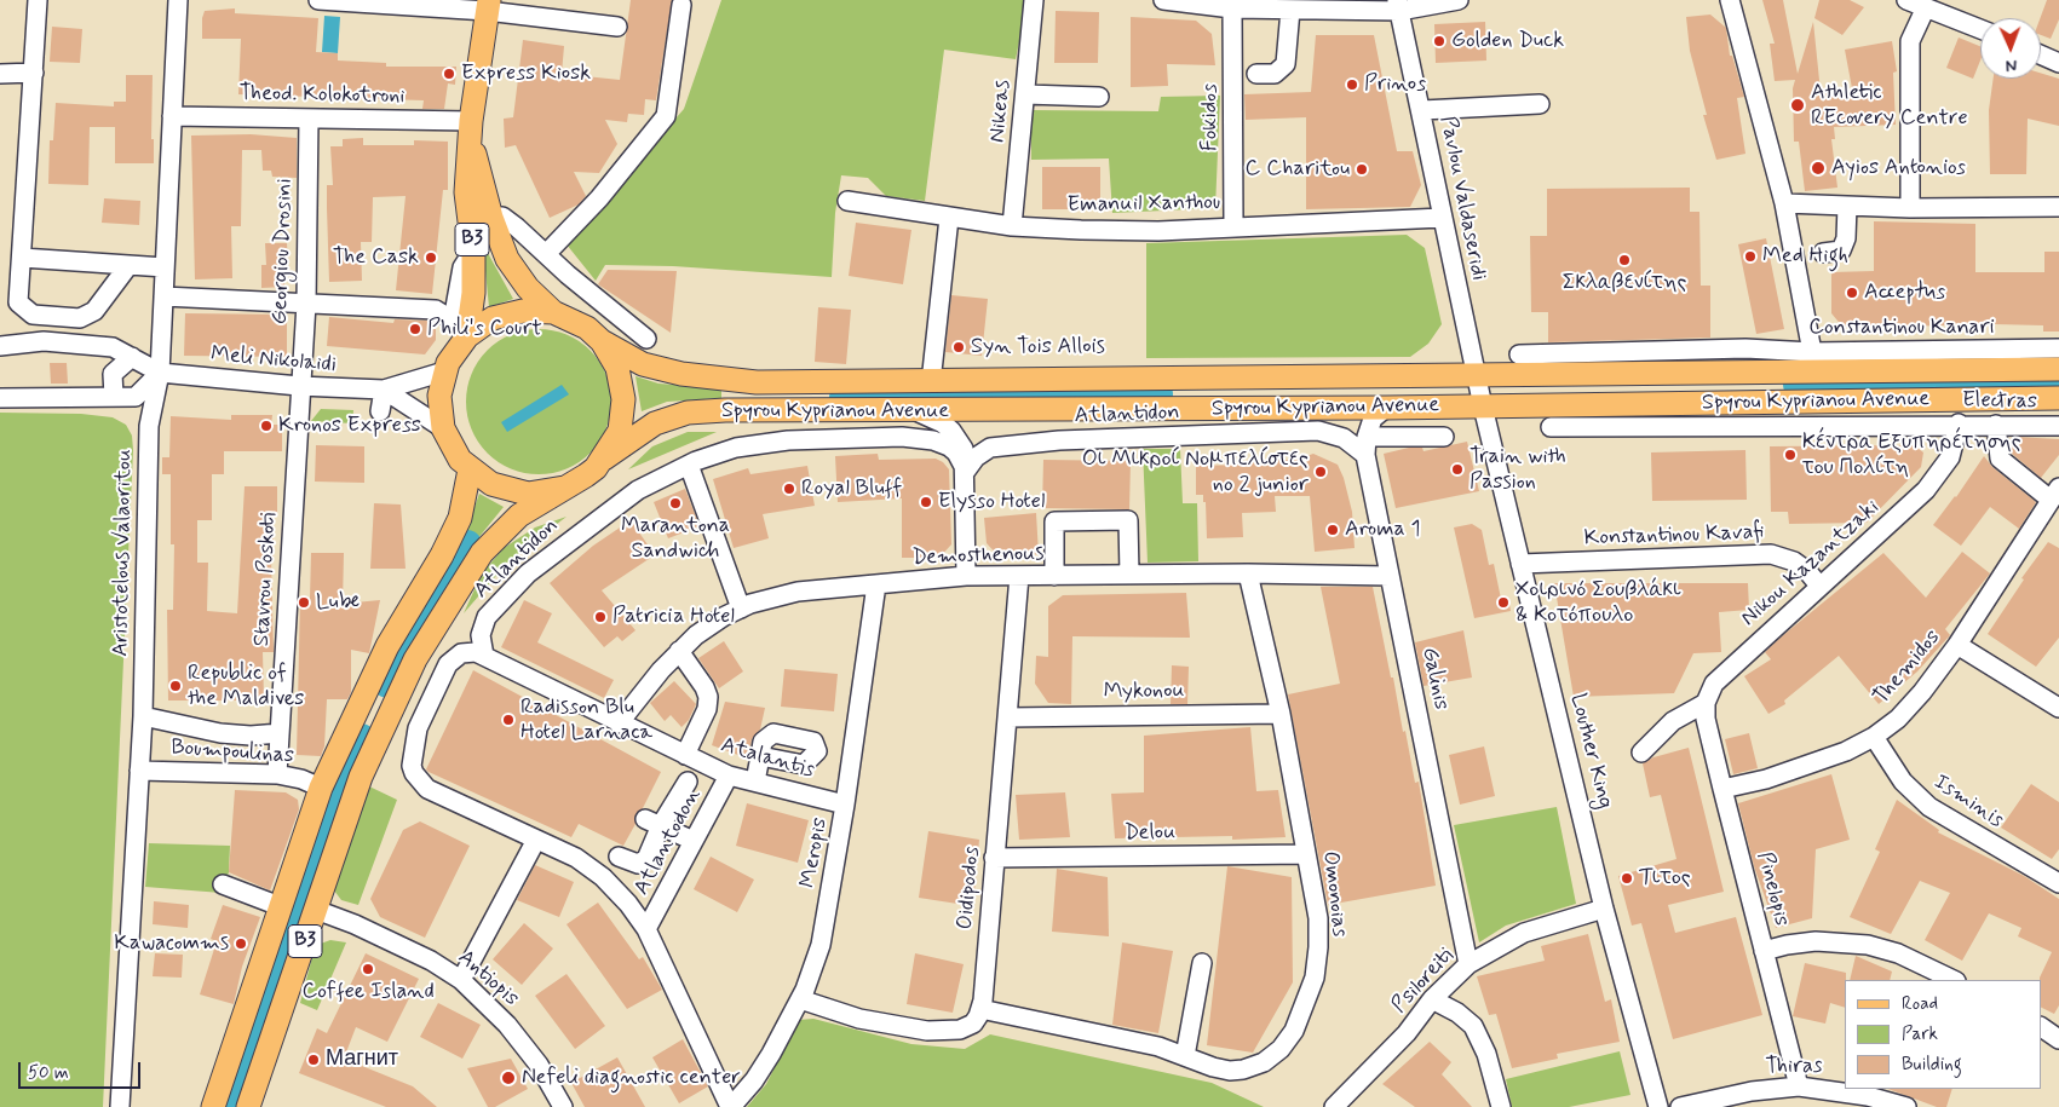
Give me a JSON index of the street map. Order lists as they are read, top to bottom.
{
  "streets": {
    "main road": ["B3", "Spyrou Kyprianou Avenue"],
    "street": [
      "Theod. Kolokotroni",
      "Nikeas",
      "Fokidos",
      "Pavlou Valdaseridi",
      "Emanuil Xanthou",
      "Georgiou Drosini",
      "Constantinou Kanari",
      "Meli Nikolaidi",
      "Electras",
      "Atlantidon",
      "Konstantinou Kavafi",
      "Aristotelous Valaoritou",
      "Demosthenous",
      "Nikou Kazantzaki",
      "Stavrou Poskoti",
      "Themidos",
      "Galinis",
      "Mykonou",
      "Louther King",
      "Boumpoulinas",
      "Atalantis",
      "Isminis",
      "Delou",
      "Atlantodon",
      "Meropis",
      "Oidipodos",
      "Pinelopis",
      "Omonoias",
      "Antiopis",
      "Psiloreiti",
      "Thiras"
    ]
  },
  "crossings": [
    ["Theod. Kolokotroni", "B3"],
    ["Theod. Kolokotroni", "Georgiou Drosini"],
    ["Theod. Kolokotroni", "Aristotelous Valaoritou"],
    ["Nikeas", "Emanuil Xanthou"],
    ["Fokidos", "Emanuil Xanthou"],
    ["Pavlou Valdaseridi", "Emanuil Xanthou"],
    ["Pavlou Valdaseridi", "Spyrou Kyprianou Avenue"],
    ["Pavlou Valdaseridi", "Louther King"],
    ["B3", "Meli Nikolaidi"],
    ["B3", "Spyrou Kyprianou Avenue"],
    ["B3", "Boumpoulinas"],
    ["B3", "Antiopis"],
    ["Georgiou Drosini", "Meli Nikolaidi"],
    ["Georgiou Drosini", "Stavrou Poskoti"],
    ["Meli Nikolaidi", "Spyrou Kyprianou Avenue"],
    ["Meli Nikolaidi", "Aristotelous Valaoritou"],
    ["Meli Nikolaidi", "Stavrou Poskoti"],
    ["Spyrou Kyprianou Avenue", "Louther King"],
    ["Electras", "Nikou Kazantzaki"],
    ["Atlantidon", "Galinis"],
    ["Atlantidon", "Atalantis"],
    ["Konstantinou Kavafi", "Nikou Kazantzaki"],
    ["Konstantinou Kavafi", "Louther King"],
    ["Aristotelous Valaoritou", "Boumpoulinas"],
    ["Demosthenous", "Galinis"],
    ["Demosthenous", "Atalantis"],
    ["Demosthenous", "Meropis"],
    ["Demosthenous", "Oidipodos"],
    ["Demosthenous", "Omonoias"],
    ["Nikou Kazantzaki", "Pinelopis"],
    ["Stavrou Poskoti", "Boumpoulinas"],
    ["Themidos", "Isminis"],
    ["Themidos", "Pinelopis"],
    ["Galinis", "Psiloreiti"],
    ["Mykonou", "Oidipodos"],
    ["Mykonou", "Omonoias"],
    ["Louther King", "Psiloreiti"],
    ["Atalantis", "Atlantodon"],
    ["Atalantis", "Meropis"],
    ["Delou", "Oidipodos"],
    ["Delou", "Omonoias"],
    ["Oidipodos", "Omonoias"],
    ["Pinelopis", "Thiras"]
  ],
  "places": [
    "Golden Duck",
    "Express Kiosk",
    "Prinos",
    "Athletic REcovery Centre",
    "Ayios Antonios",
    "C Charitou",
    "Med High",
    "The Cask",
    "Σκλαβενίτης",
    "Acceptus",
    "Phili's Court",
    "Syn Tois Allois",
    "Kronos Express",
    "Κέντρα Εξυπηρέτησης του Πολίτη",
    "Train with Passion",
    "Οι Μικροί Νομπελίστες no 2 junior",
    "Royal Bluff",
    "Elysso Hotel",
    "Marantona Sandwich",
    "Aroma 1",
    "Lube",
    "Χοιρινό Σουβλάκι & Κοτόπουλο",
    "Patricia Hotel",
    "Republic of the Maldives",
    "Radisson Blu Hotel Larnaca",
    "Τιτος",
    "Kawacomms",
    "Coffee Island",
    "Магнит",
    "Nefeli diagnostic center"
  ],
  "legend": ["Road", "Park", "Building"],
  "scale_bar": "50 m",
  "north": "bottom"
}
